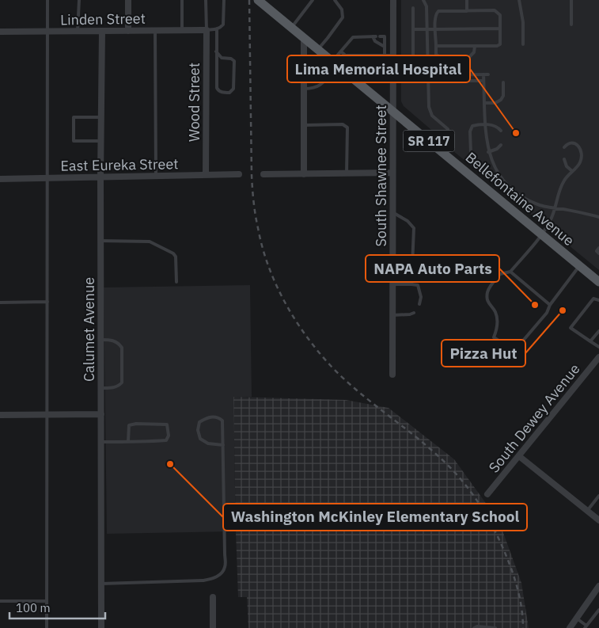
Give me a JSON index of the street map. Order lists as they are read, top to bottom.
{
  "streets": {
    "main road": ["SR 117", "Bellefontaine Avenue"],
    "street": [
      "Linden Street",
      "Wood Street",
      "East Eureka Street",
      "South Shawnee Street",
      "Calumet Avenue",
      "South Dewey Avenue"
    ]
  },
  "crossings": [
    ["Linden Street", "Wood Street"],
    ["Linden Street", "Calumet Avenue"],
    ["Wood Street", "East Eureka Street"],
    ["East Eureka Street", "Calumet Avenue"],
    ["South Shawnee Street", "Bellefontaine Avenue"]
  ],
  "places": [
    "Lima Memorial Hospital",
    "NAPA Auto Parts",
    "Pizza Hut",
    "Washington McKinley Elementary School"
  ],
  "scale_bar": "100 m"
}
